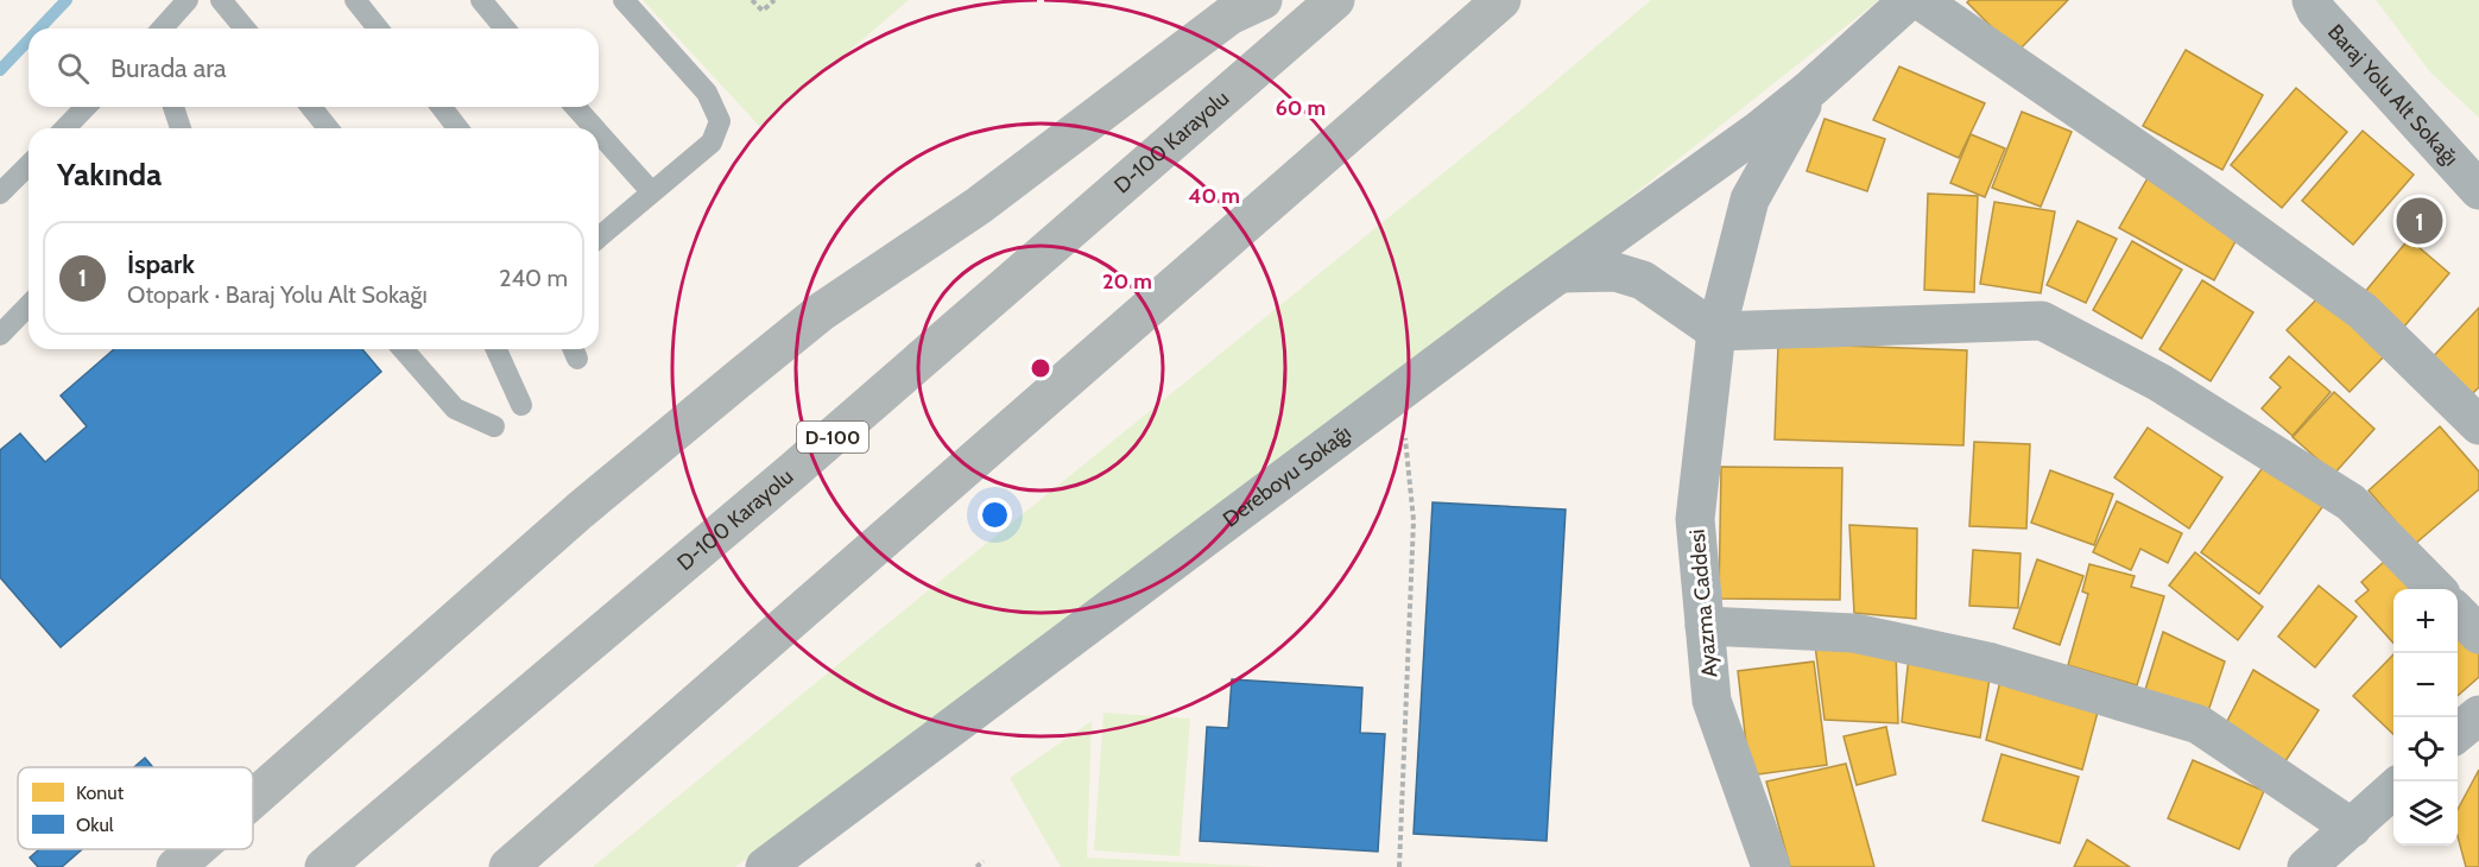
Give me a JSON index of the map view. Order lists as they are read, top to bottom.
{
  "streets": {
    "highway": ["D-100 Karayolu", "D-100"],
    "street": ["Baraj Yolu Alt Sokağı", "Dereboyu Sokağı", "Ayazma Caddesi"]
  },
  "crossings": [
    ["Dereboyu Sokağı", "Ayazma Caddesi"]
  ],
  "legend": ["Konut", "Okul"],
  "page": {
    "search": "Burada ara",
    "heading": "Yakında",
    "pins": "1",
    "list": [
      {
        "mark": "1",
        "name": "İspark",
        "note": "Otopark · Baraj Yolu Alt Sokağı",
        "value": "240 m"
      }
    ],
    "map_buttons": ["+", "−"]
  },
  "rings": ["60 m", "40 m", "20 m"]
}
